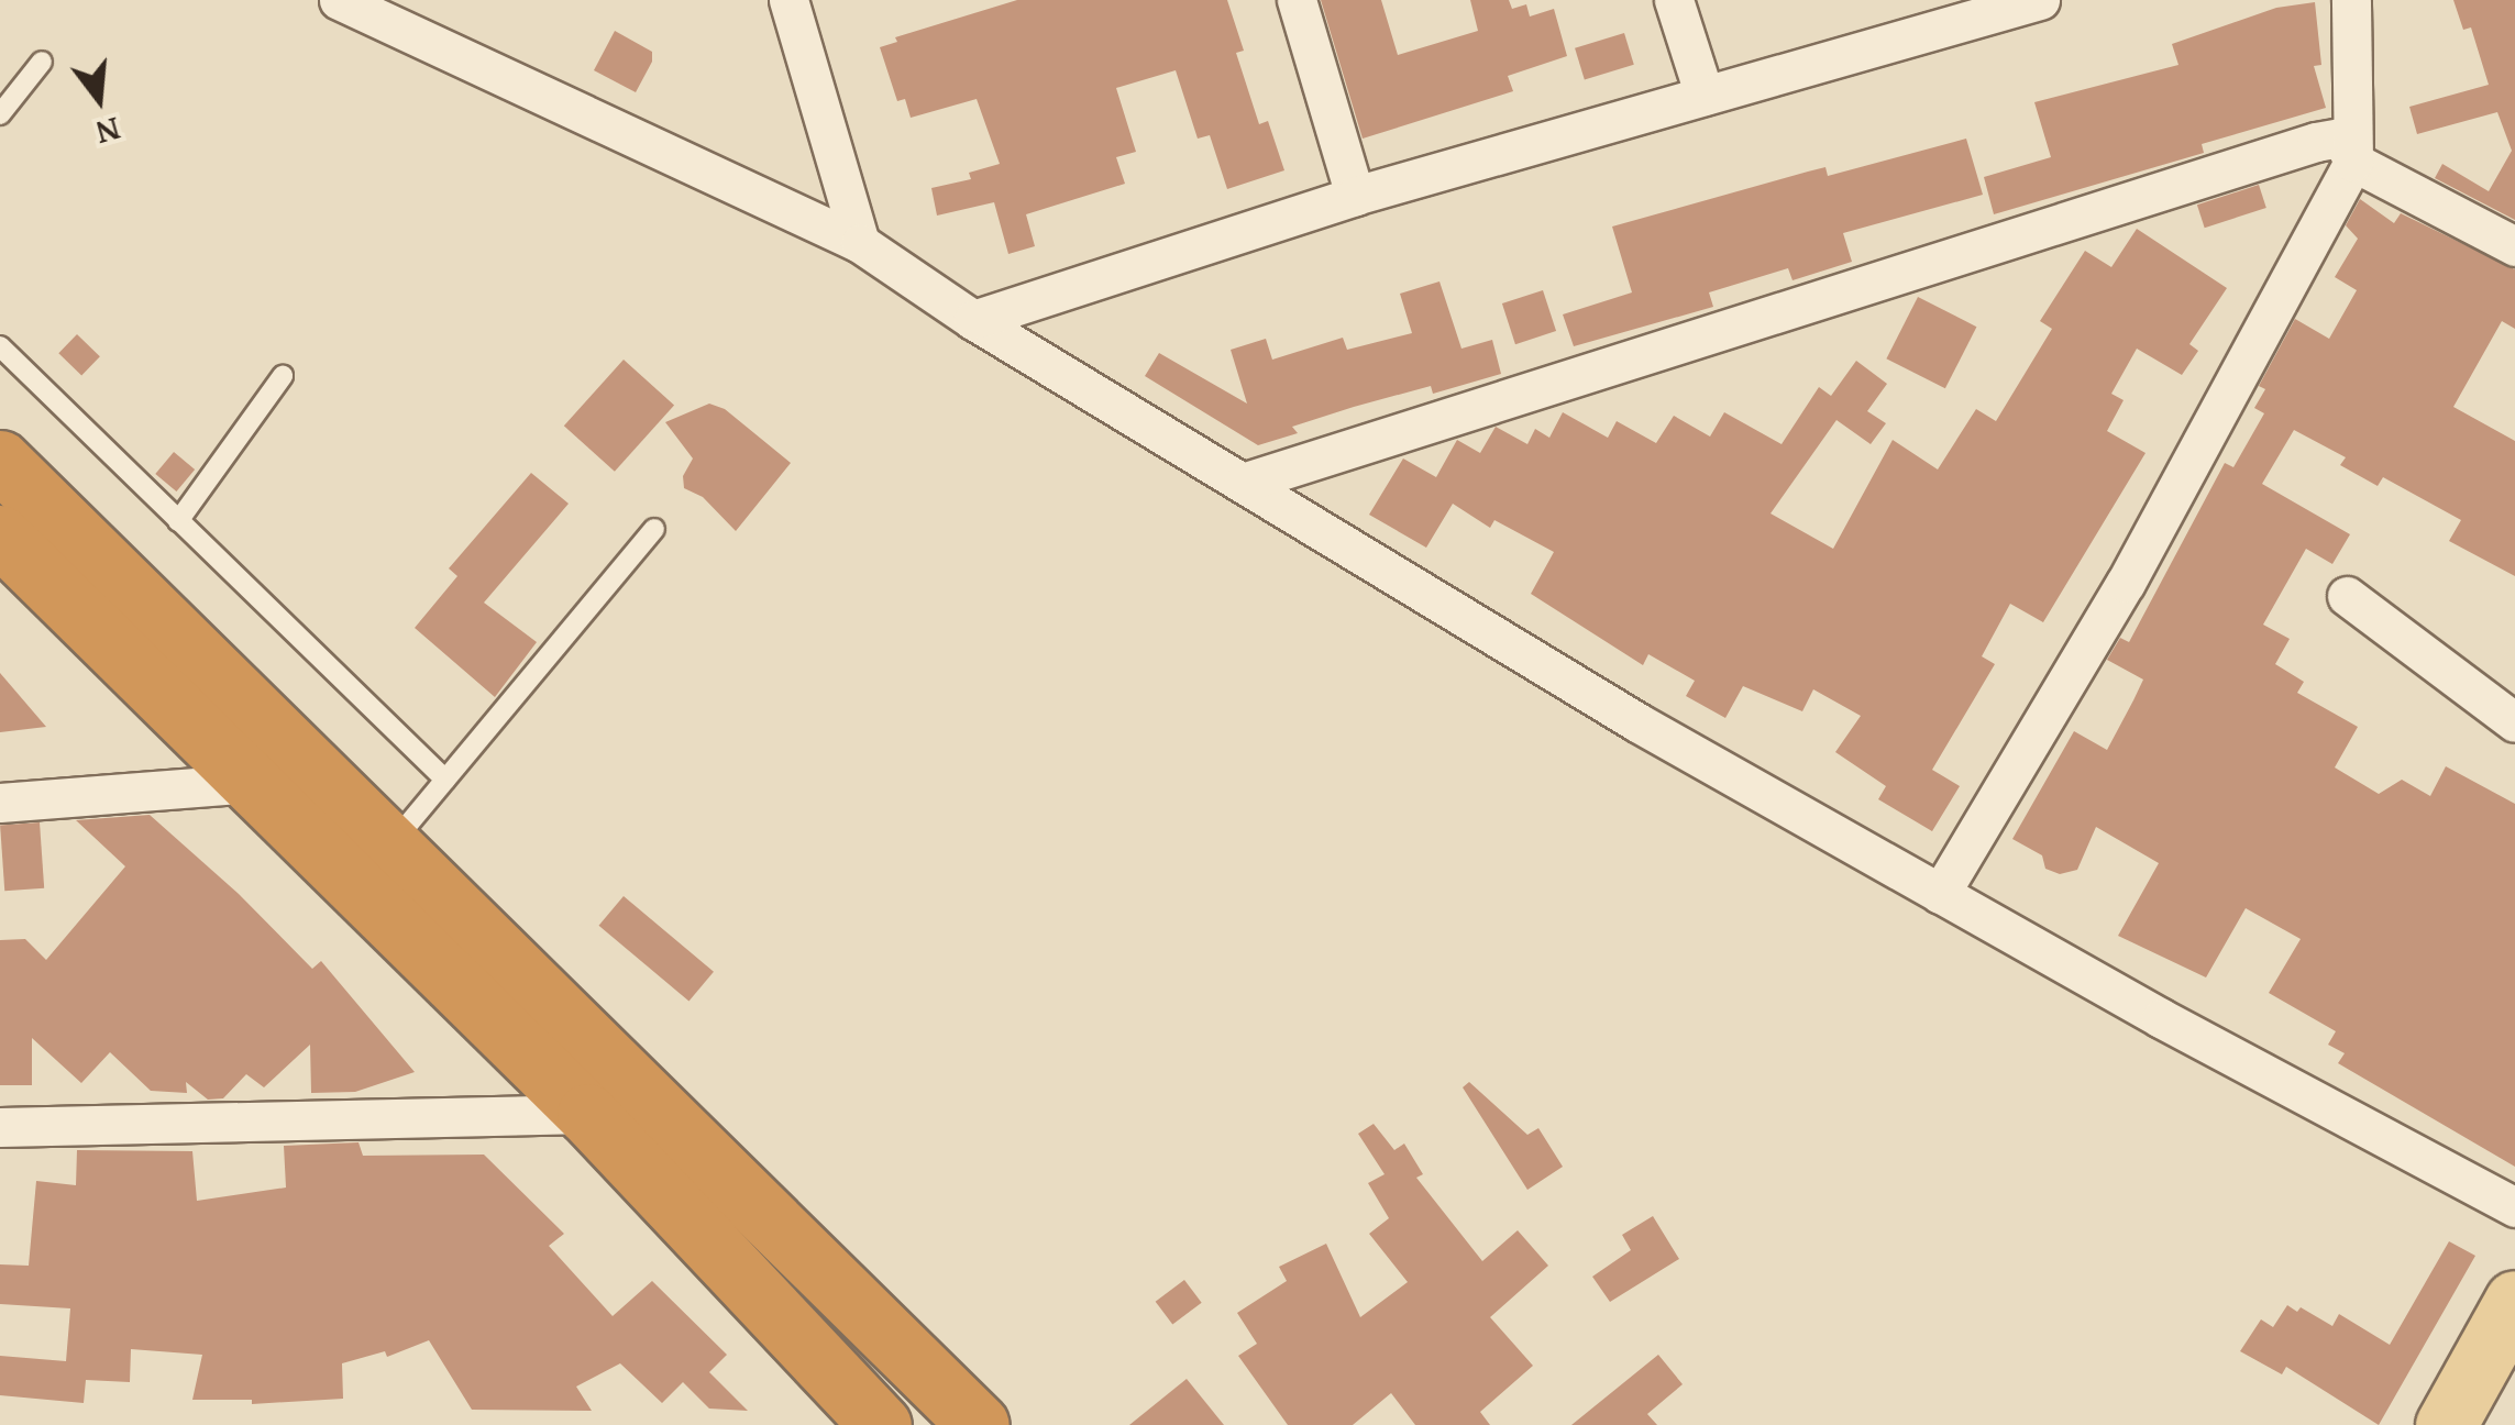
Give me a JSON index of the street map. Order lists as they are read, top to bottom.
{
  "north": "bottom"
}
